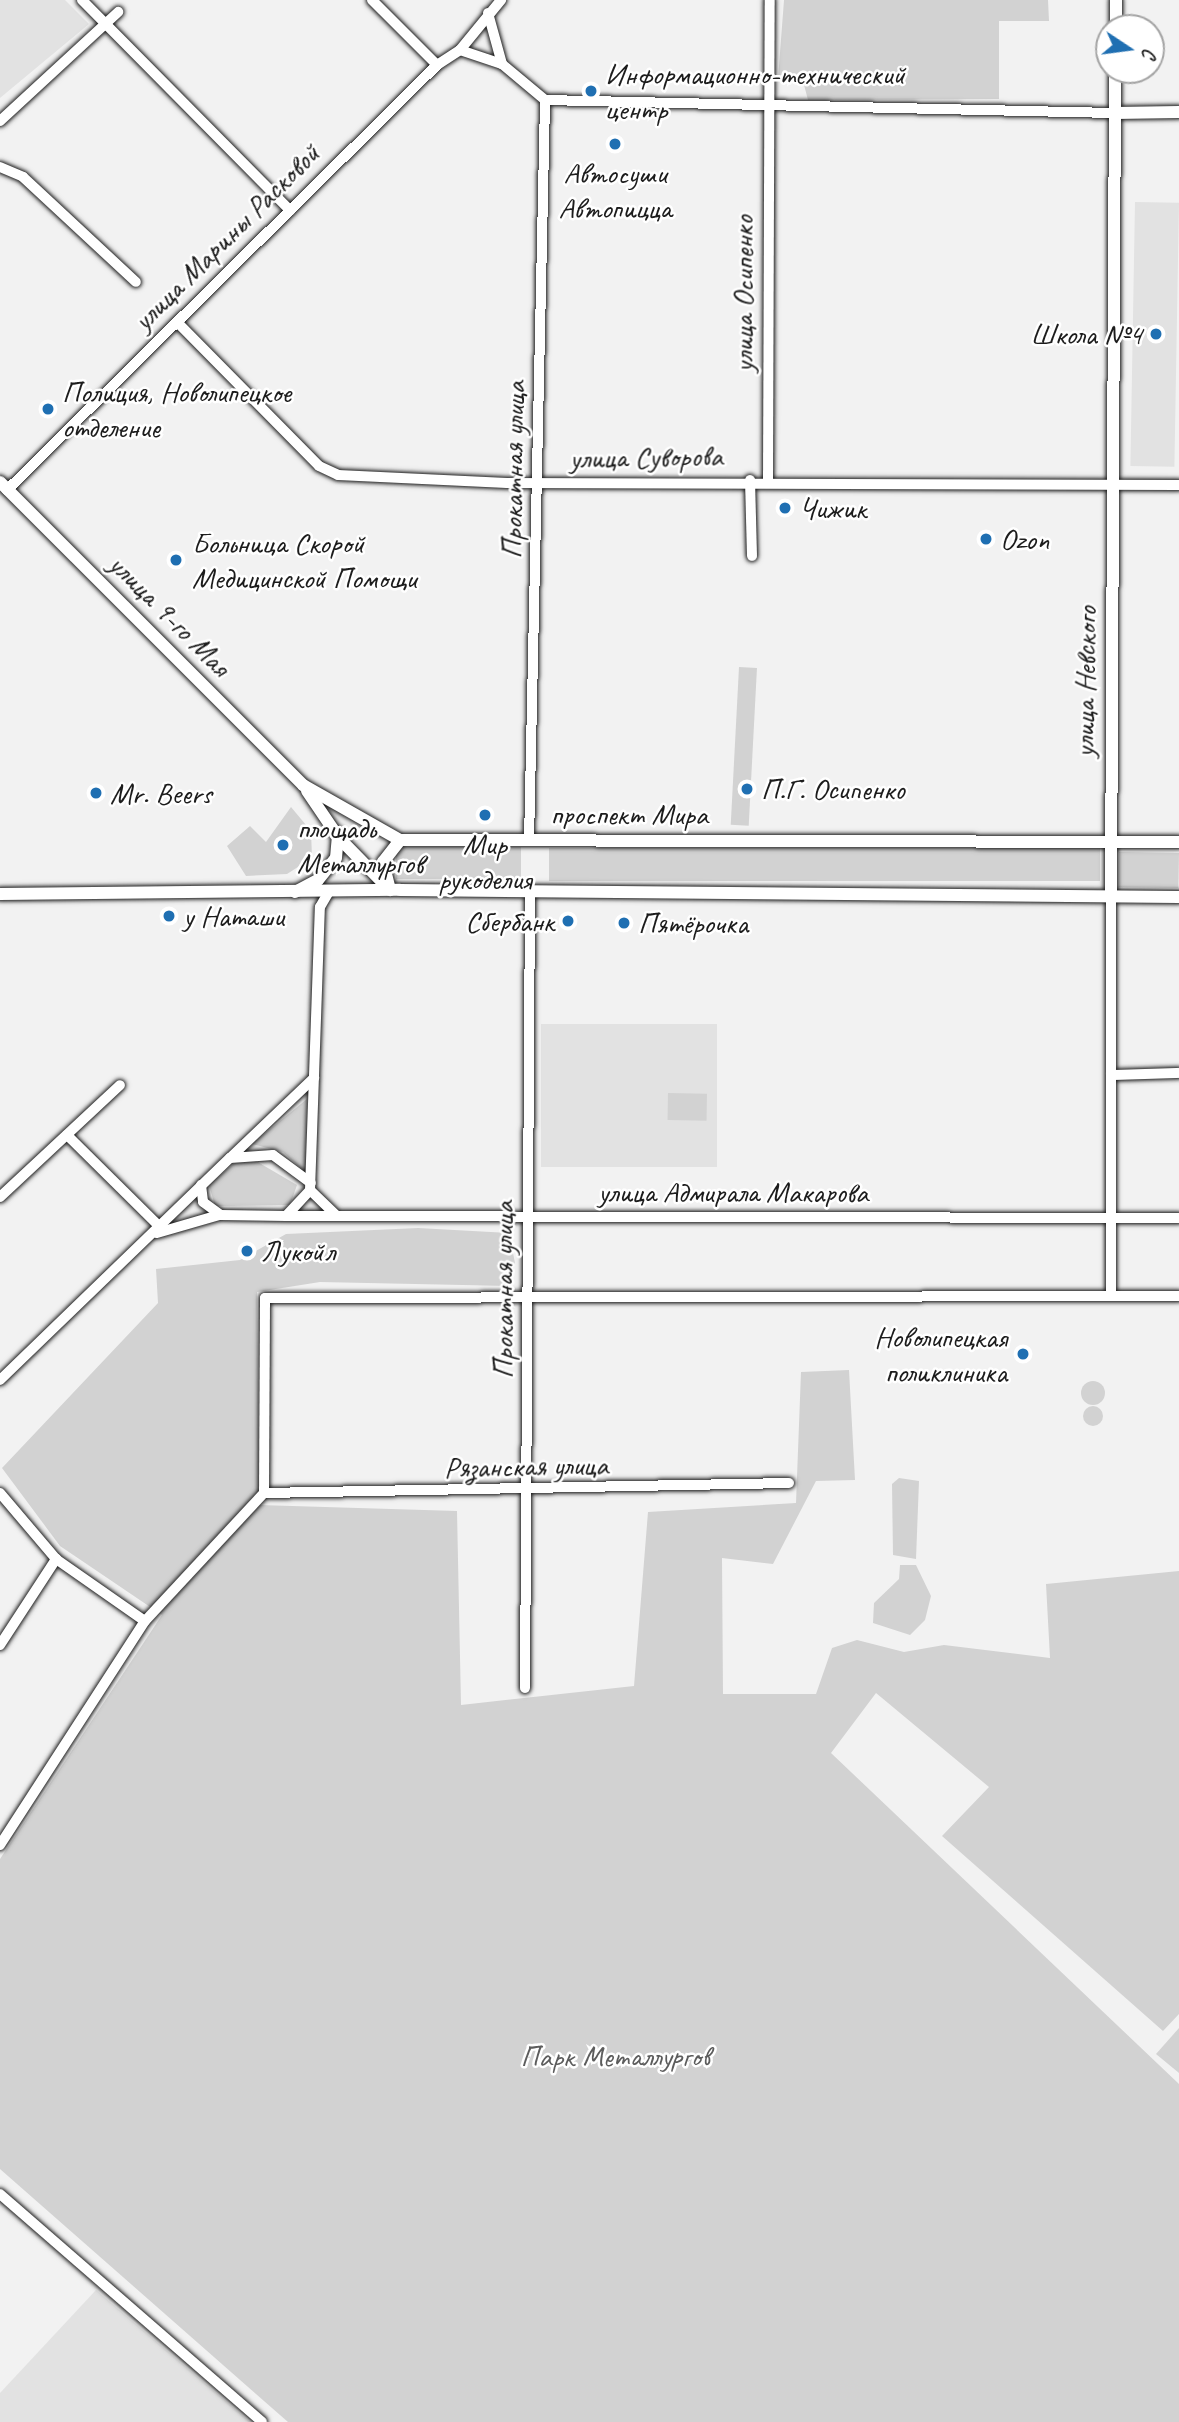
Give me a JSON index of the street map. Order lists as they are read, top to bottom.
{
  "streets": {
    "main road": ["улица 9-го Мая", "улица Невского", "проспект Мира"],
    "street": [
      "улица Марины Расковой",
      "улица Осипенко",
      "улица Суворова",
      "Прокатная улица",
      "улица Адмирала Макарова",
      "Рязанская улица"
    ]
  },
  "crossings": [
    ["улица Марины Расковой", "улица Суворова"],
    ["улица Марины Расковой", "улица 9-го Мая"],
    ["улица Осипенко", "улица Суворова"],
    ["улица Суворова", "Прокатная улица"],
    ["улица Суворова", "улица Невского"],
    ["Прокатная улица", "проспект Мира"],
    ["Прокатная улица", "улица Адмирала Макарова"],
    ["Прокатная улица", "Рязанская улица"],
    ["улица 9-го Мая", "проспект Мира"],
    ["улица Невского", "проспект Мира"],
    ["улица Невского", "улица Адмирала Макарова"]
  ],
  "parks": ["Парк Металлургов"],
  "places": [
    "Информационно-технический центр",
    "Автосуши Автопицца",
    "Школа №4",
    "Полиция, Новолипецкое отделение",
    "Чижик",
    "Ozon",
    "Больница Скорой Медицинской Помощи",
    "П.Г. Осипенко",
    "Mr. Beers",
    "Мир рукоделия",
    "площадь Металлургов",
    "у Наташи",
    "Сбербанк",
    "Пятёрочка",
    "Лукойл",
    "Новолипецкая поликлиника"
  ],
  "north": "right"
}
